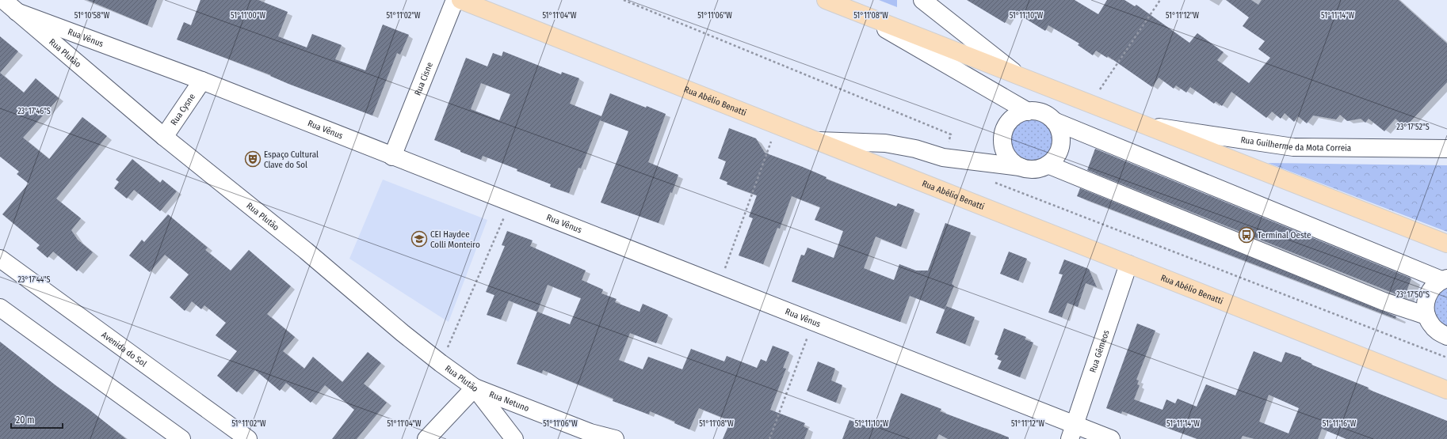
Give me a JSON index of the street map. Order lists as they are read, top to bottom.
{
  "streets": {
    "main road": ["Rua Abélio Benatti"],
    "street": [
      "Rua Vênus",
      "Rua Plutão",
      "Rua Cisne",
      "Rua Cysne",
      "Rua Guilherme da Mota Correia",
      "Avenida do Sol",
      "Rua Gêmeos",
      "Rua Netuno"
    ]
  },
  "crossings": [
    ["Rua Vênus", "Rua Plutão"],
    ["Rua Vênus", "Rua Cisne"],
    ["Rua Vênus", "Rua Cysne"],
    ["Rua Vênus", "Rua Gêmeos"],
    ["Rua Plutão", "Rua Cysne"],
    ["Rua Plutão", "Rua Netuno"],
    ["Rua Abélio Benatti", "Rua Gêmeos"]
  ],
  "places": {
    "theatre": ["Espaço Cultural Clave do Sol"],
    "bus stop": ["Terminal Oeste"],
    "school or university": ["CEI Haydee Colli Monteiro"]
  },
  "scale_bar": "20 m",
  "coordinates": [
    "51°10'58\"W",
    "51°11'00\"W",
    "51°11'02\"W",
    "51°11'04\"W",
    "51°11'06\"W",
    "51°11'08\"W",
    "51°11'10\"W",
    "51°11'12\"W",
    "51°11'14\"W",
    "23°17'46\"S",
    "23°17'52\"S",
    "23°17'44\"S",
    "23°17'50\"S",
    "51°11'16\"W"
  ]
}
